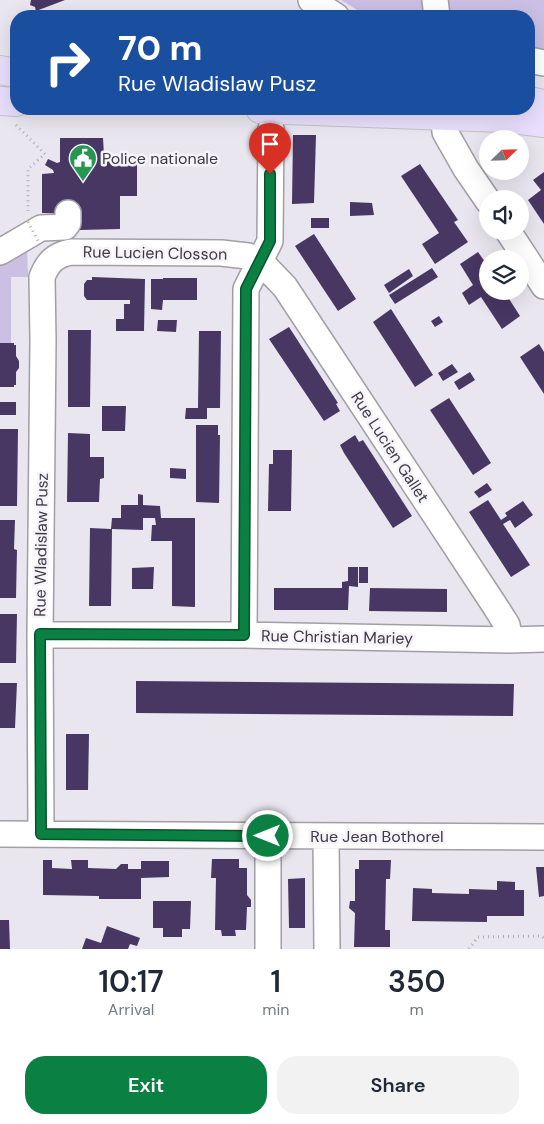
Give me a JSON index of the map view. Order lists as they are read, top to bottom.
{
  "streets": {
    "street": [
      "Rue Lucien Closson",
      "Rue Lucien Gallet",
      "Rue Wladislaw Pusz",
      "Rue Christian Mariey",
      "Rue Jean Bothorel"
    ]
  },
  "crossings": [
    ["Rue Lucien Closson", "Rue Lucien Gallet"],
    ["Rue Lucien Closson", "Rue Wladislaw Pusz"],
    ["Rue Lucien Gallet", "Rue Christian Mariey"],
    ["Rue Wladislaw Pusz", "Rue Christian Mariey"],
    ["Rue Wladislaw Pusz", "Rue Jean Bothorel"]
  ],
  "places": {
    "public building": ["Police nationale"]
  },
  "north": "top right",
  "page": {
    "turn": ["70 m", "Rue Wladislaw Pusz"],
    "eta": [
      "10:17",
      "Arrival",
      "1",
      "min",
      "350",
      "m"
    ],
    "buttons": ["Exit", "Share"]
  }
}
